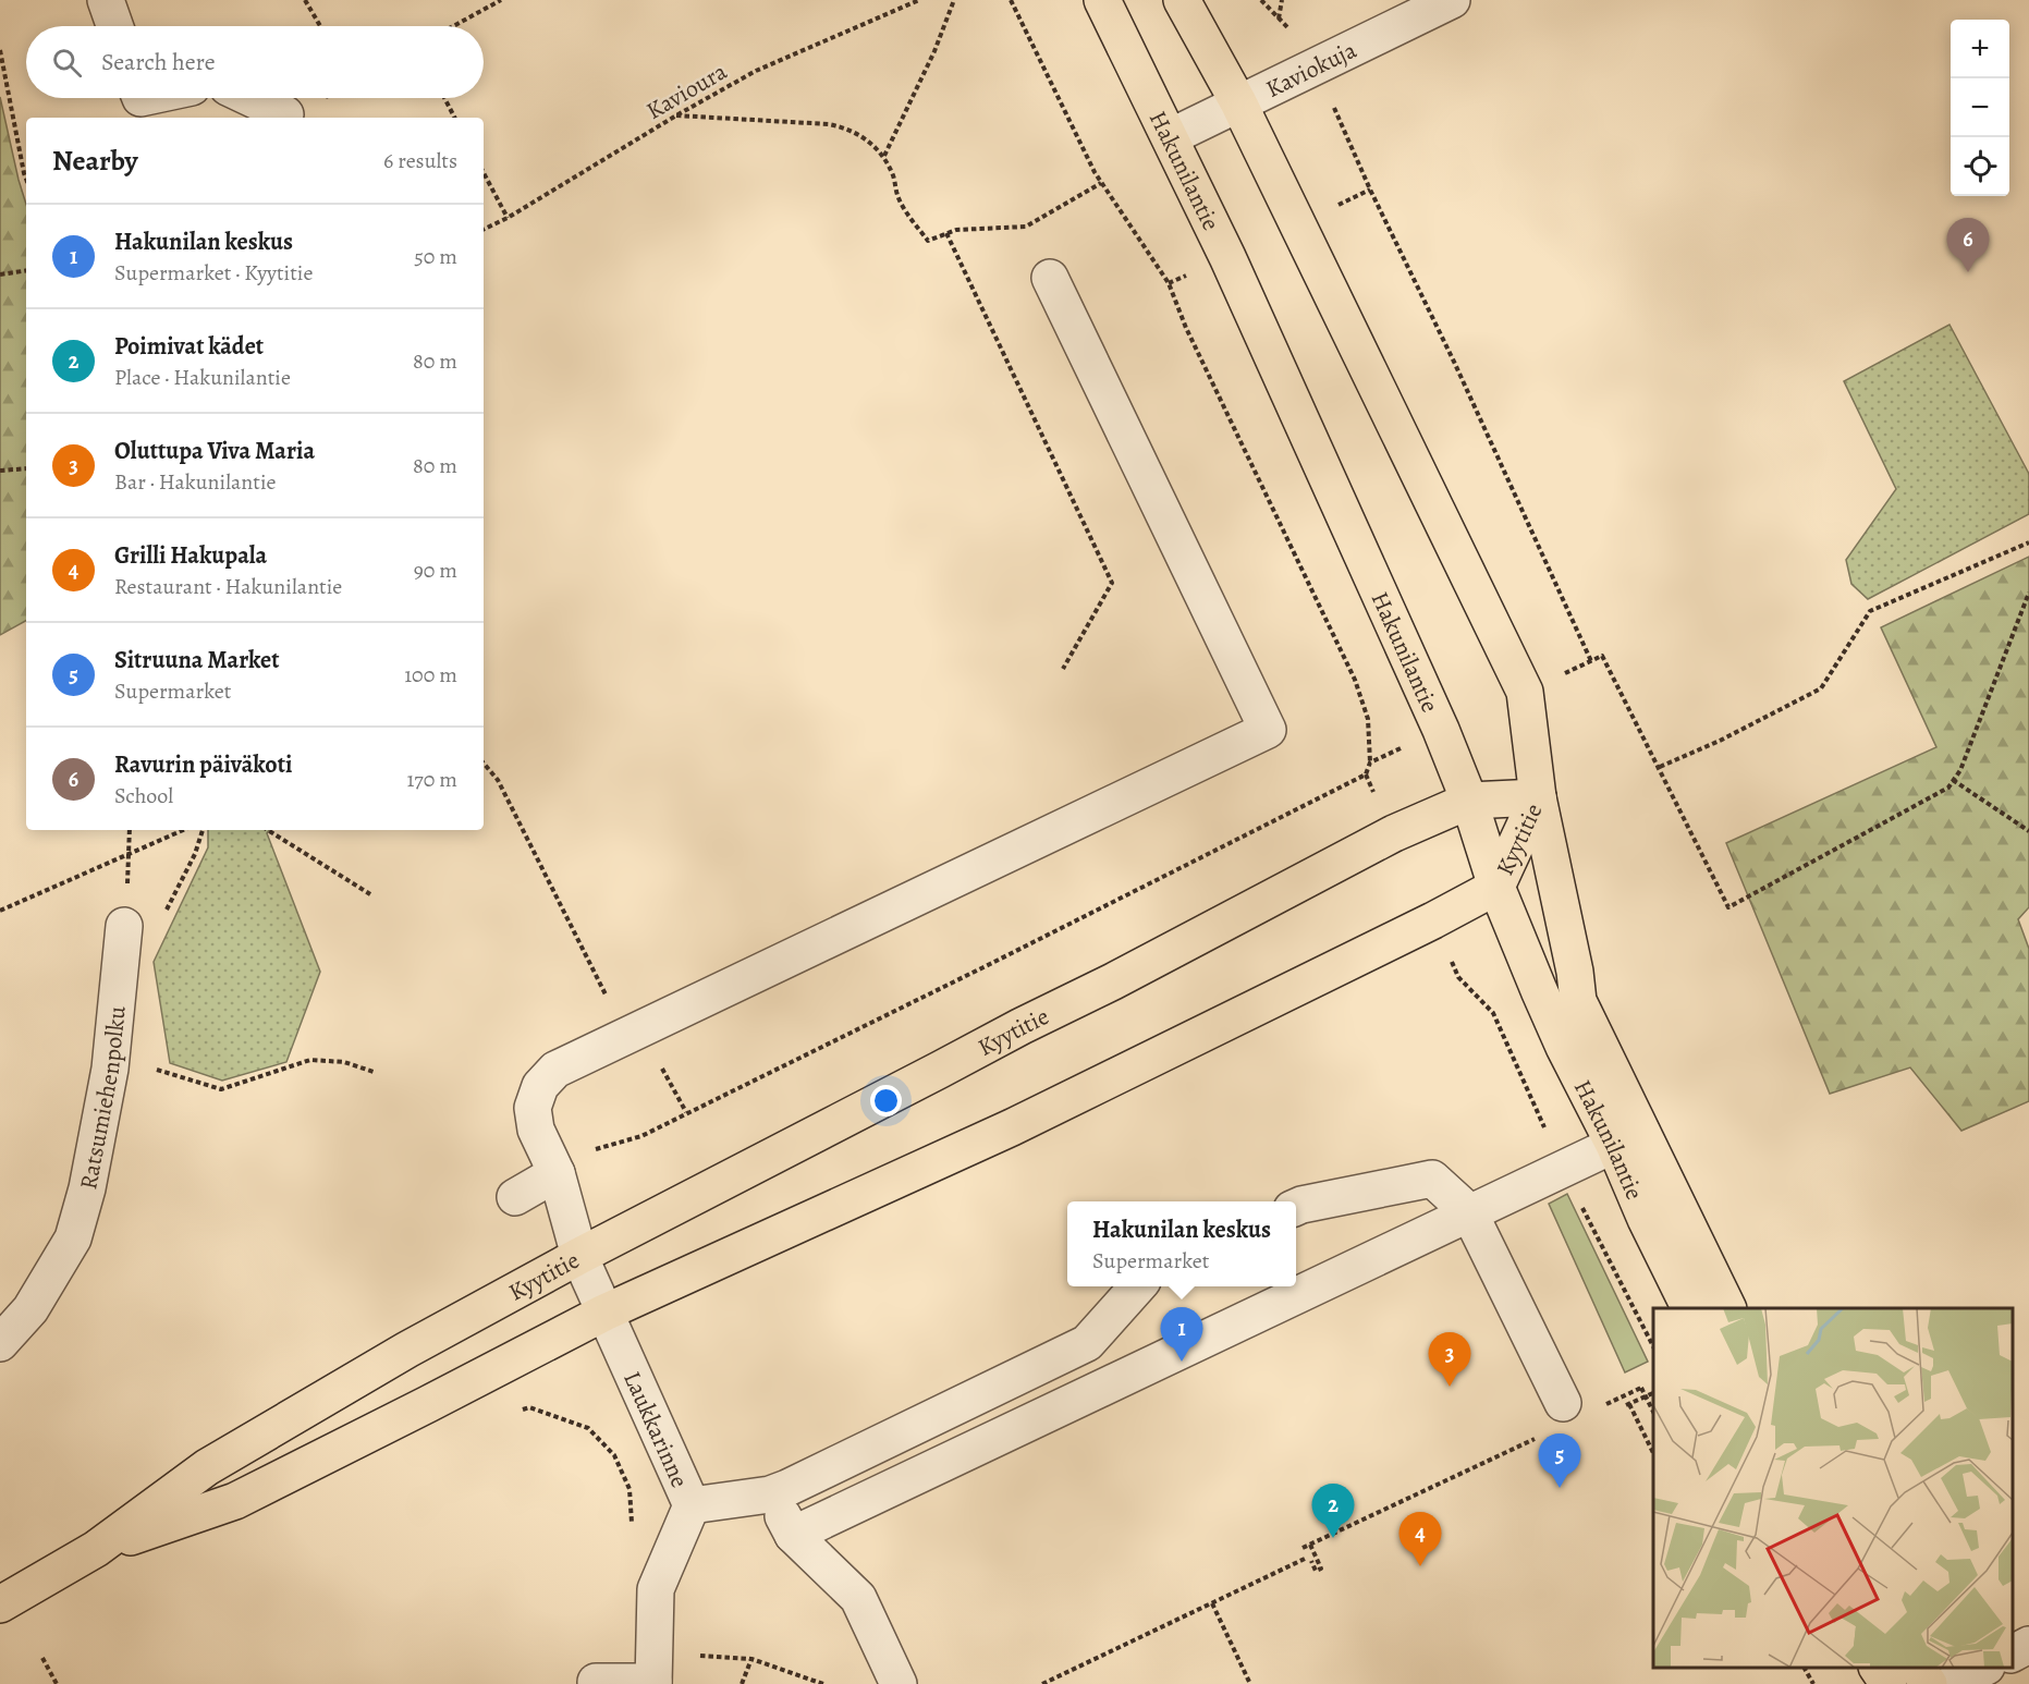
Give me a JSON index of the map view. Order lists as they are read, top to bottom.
{
  "streets": {
    "main road": ["Hakunilantie", "Kyytitie"],
    "street": ["Kaviokuja", "Ratsumiehenpolku", "Laukkarinne"],
    "path": ["Kavioura"]
  },
  "crossings": [
    ["Kaviokuja", "Hakunilantie"],
    ["Hakunilantie", "Kyytitie"],
    ["Kyytitie", "Laukkarinne"]
  ],
  "page": {
    "map_buttons": ["+", "−"],
    "search": "Search here",
    "heading": ["Nearby", "6 results"],
    "list": [
      {
        "mark": "1",
        "name": "Hakunilan keskus",
        "note": "Supermarket · Kyytitie",
        "value": "50 m"
      },
      {
        "mark": "2",
        "name": "Poimivat kädet",
        "note": "Place · Hakunilantie",
        "value": "80 m"
      },
      {
        "mark": "3",
        "name": "Oluttupa Viva Maria",
        "note": "Bar · Hakunilantie",
        "value": "80 m"
      },
      {
        "mark": "4",
        "name": "Grilli Hakupala",
        "note": "Restaurant · Hakunilantie",
        "value": "90 m"
      },
      {
        "mark": "5",
        "name": "Sitruuna Market",
        "note": "Supermarket",
        "value": "100 m"
      },
      {
        "mark": "6",
        "name": "Ravurin päiväkoti",
        "note": "School",
        "value": "170 m"
      }
    ],
    "pins": [
      "6",
      "1",
      "3",
      "5",
      "2",
      "4"
    ],
    "popup": ["Hakunilan keskus", "Supermarket"]
  }
}
